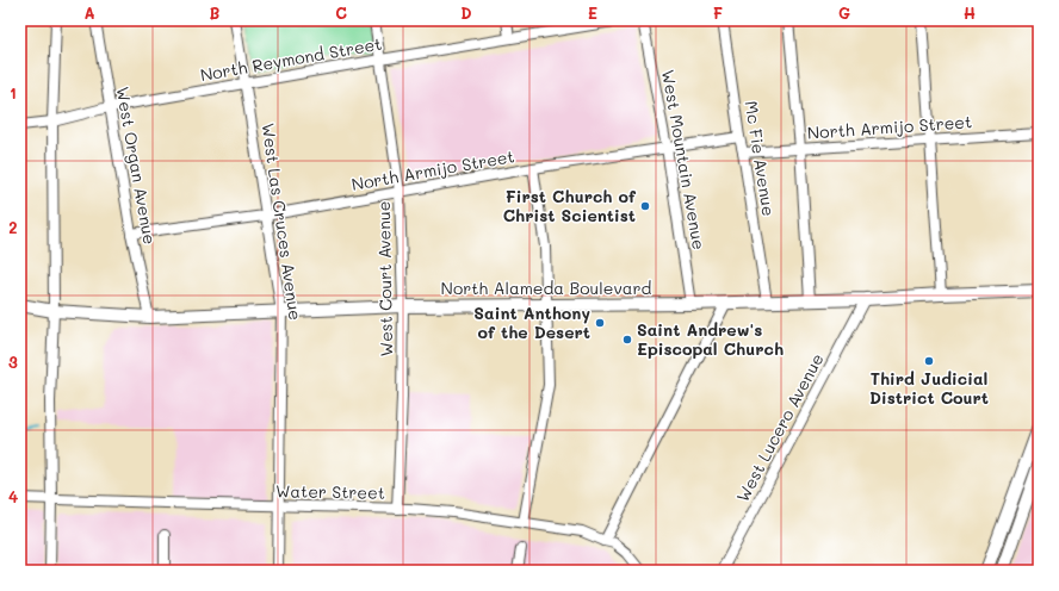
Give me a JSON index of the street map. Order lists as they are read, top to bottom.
{
  "streets": {
    "main road": ["North Alameda Boulevard"],
    "street": [
      "North Reymond Street",
      "North Armijo Street",
      "Mc Fie Avenue",
      "West Mountain Avenue",
      "West Organ Avenue",
      "West Las Cruces Avenue",
      "West Court Avenue",
      "West Lucero Avenue",
      "Water Street"
    ]
  },
  "crossings": [
    ["North Reymond Street", "West Organ Avenue"],
    ["North Reymond Street", "West Las Cruces Avenue"],
    ["North Reymond Street", "West Court Avenue"],
    ["North Armijo Street", "Mc Fie Avenue"],
    ["North Armijo Street", "West Mountain Avenue"],
    ["North Armijo Street", "West Organ Avenue"],
    ["North Armijo Street", "West Las Cruces Avenue"],
    ["North Armijo Street", "West Court Avenue"],
    ["Mc Fie Avenue", "North Alameda Boulevard"],
    ["West Mountain Avenue", "North Alameda Boulevard"],
    ["West Organ Avenue", "North Alameda Boulevard"],
    ["West Las Cruces Avenue", "North Alameda Boulevard"],
    ["West Las Cruces Avenue", "Water Street"],
    ["West Court Avenue", "North Alameda Boulevard"],
    ["West Court Avenue", "Water Street"],
    ["North Alameda Boulevard", "West Lucero Avenue"]
  ],
  "places": [
    "First Church of Christ Scientist",
    "Saint Anthony of the Desert",
    "Saint Andrew's Episcopal Church",
    "Third Judicial District Court"
  ],
  "grid": {
    "columns": [
      "A",
      "B",
      "C",
      "D",
      "E",
      "F",
      "G",
      "H"
    ],
    "rows": [
      "1",
      "2",
      "3",
      "4"
    ]
  }
}
